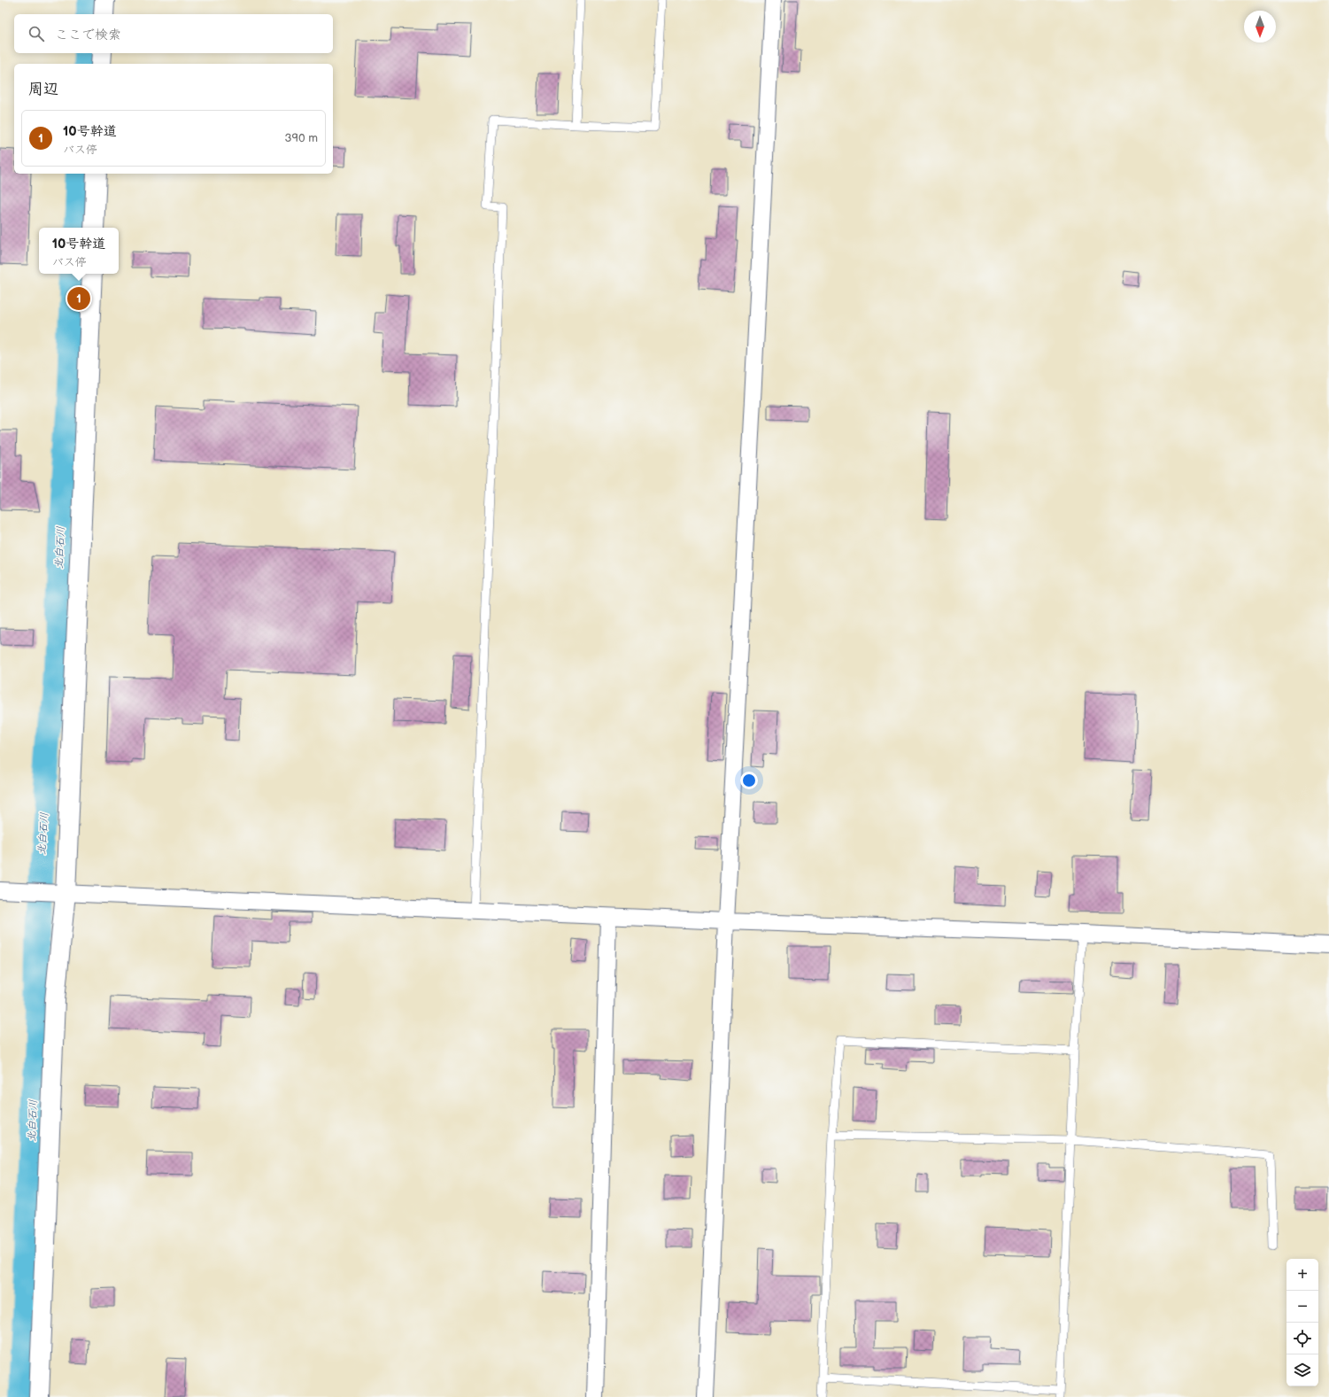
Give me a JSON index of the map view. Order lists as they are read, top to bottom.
{
  "water": ["北白石川"],
  "north": "bottom",
  "page": {
    "search": "ここで検索",
    "heading": "周辺",
    "list": [
      {
        "mark": "1",
        "name": "10号幹道",
        "note": "バス停",
        "value": "390 m"
      }
    ],
    "popup": ["10号幹道", "バス停"],
    "pins": "1",
    "map_buttons": ["+", "−"]
  }
}
